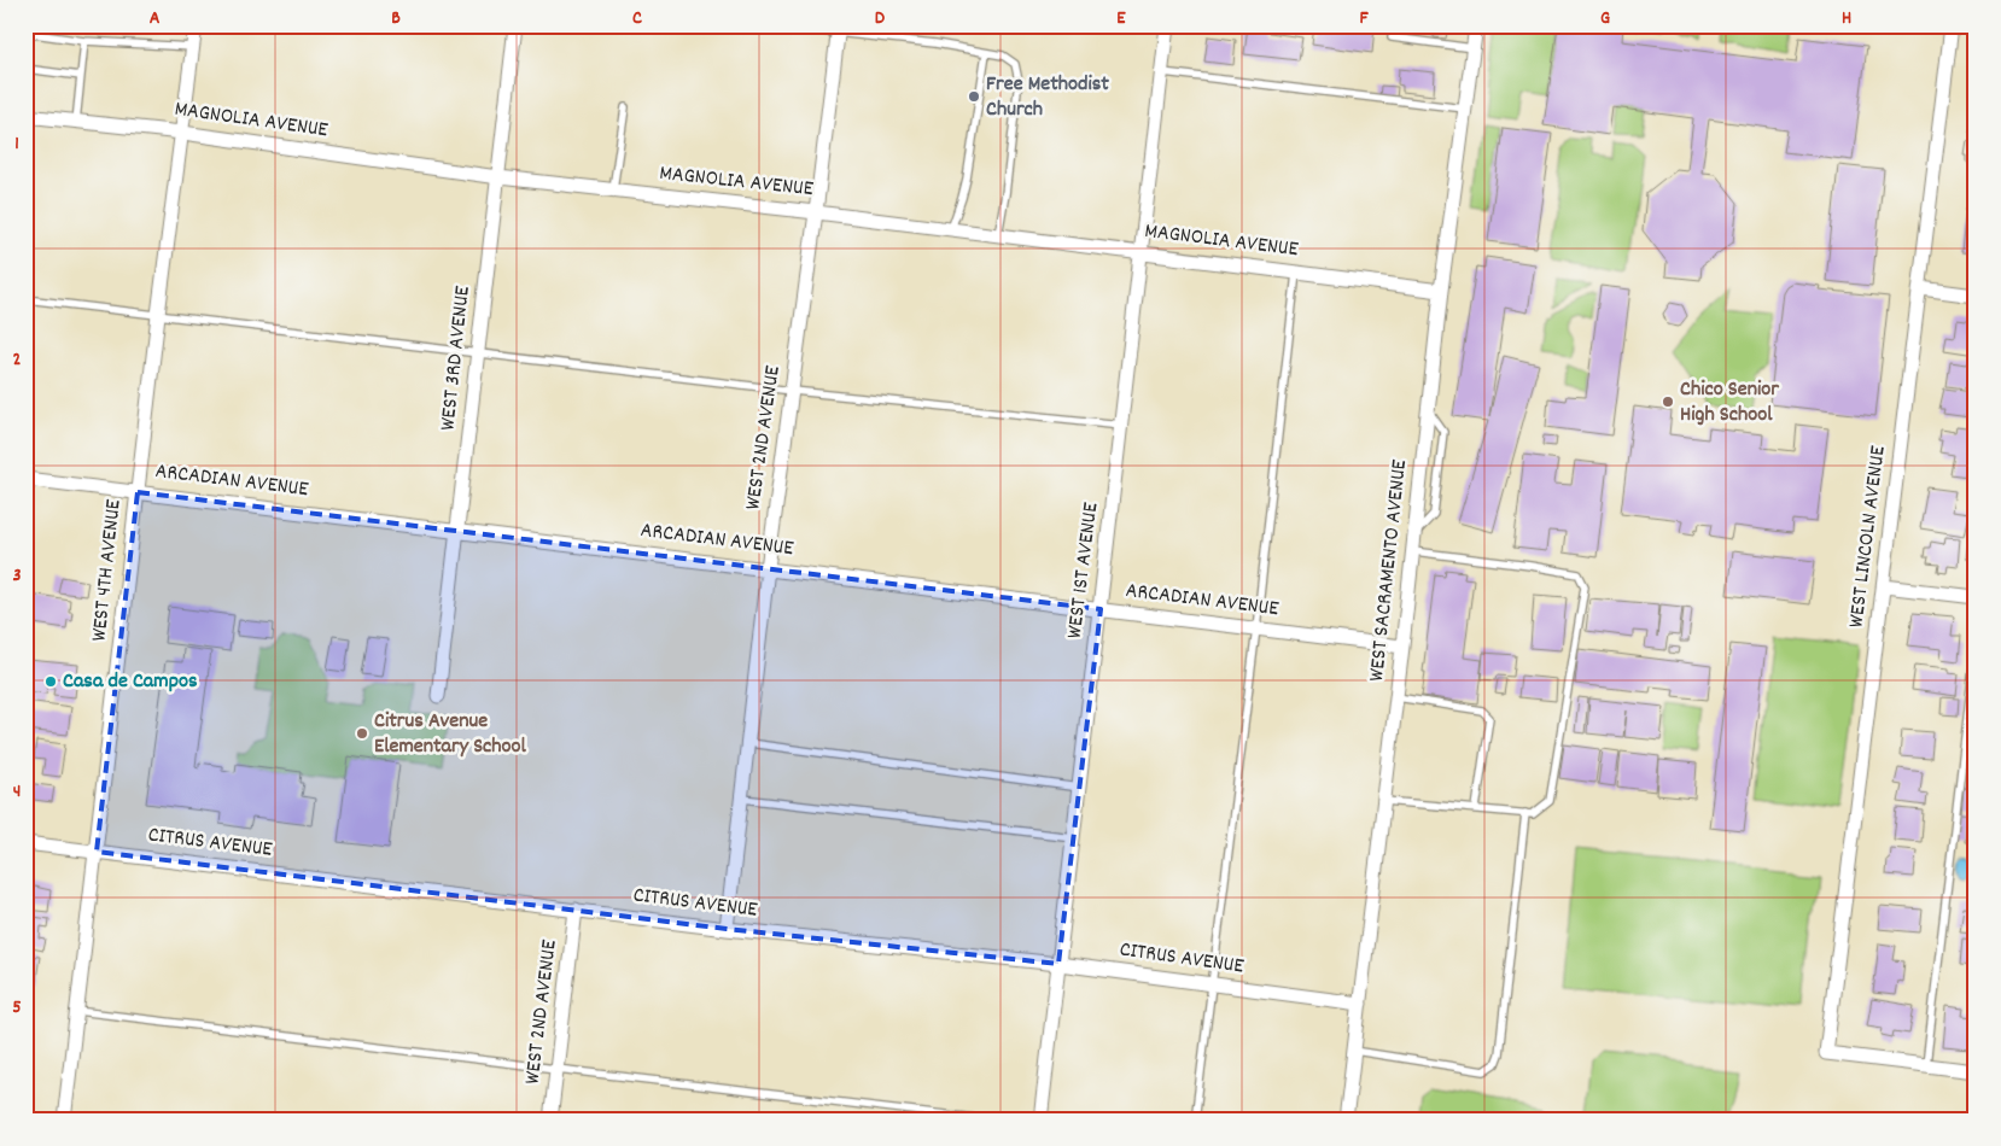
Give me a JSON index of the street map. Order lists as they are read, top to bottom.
{
  "streets": {
    "street": [
      "MAGNOLIA AVENUE",
      "WEST 3RD AVENUE",
      "WEST 2ND AVENUE",
      "ARCADIAN AVENUE",
      "WEST LINCOLN AVENUE",
      "WEST 4TH AVENUE",
      "WEST 1ST AVENUE",
      "WEST SACRAMENTO AVENUE",
      "CITRUS AVENUE"
    ]
  },
  "crossings": [
    ["MAGNOLIA AVENUE", "WEST 3RD AVENUE"],
    ["MAGNOLIA AVENUE", "WEST 2ND AVENUE"],
    ["MAGNOLIA AVENUE", "WEST 4TH AVENUE"],
    ["MAGNOLIA AVENUE", "WEST 1ST AVENUE"],
    ["MAGNOLIA AVENUE", "WEST SACRAMENTO AVENUE"],
    ["WEST 3RD AVENUE", "ARCADIAN AVENUE"],
    ["WEST 2ND AVENUE", "ARCADIAN AVENUE"],
    ["WEST 2ND AVENUE", "CITRUS AVENUE"],
    ["ARCADIAN AVENUE", "WEST 4TH AVENUE"],
    ["ARCADIAN AVENUE", "WEST 1ST AVENUE"],
    ["ARCADIAN AVENUE", "WEST SACRAMENTO AVENUE"],
    ["WEST 4TH AVENUE", "CITRUS AVENUE"],
    ["WEST 1ST AVENUE", "CITRUS AVENUE"],
    ["WEST SACRAMENTO AVENUE", "CITRUS AVENUE"]
  ],
  "places": [
    "Free Methodist Church",
    "Chico Senior High School",
    "Casa de Campos",
    "Citrus Avenue Elementary School"
  ],
  "grid": {
    "columns": [
      "A",
      "B",
      "C",
      "D",
      "E",
      "F",
      "G",
      "H"
    ],
    "rows": [
      "1",
      "2",
      "3",
      "4",
      "5"
    ]
  }
}
